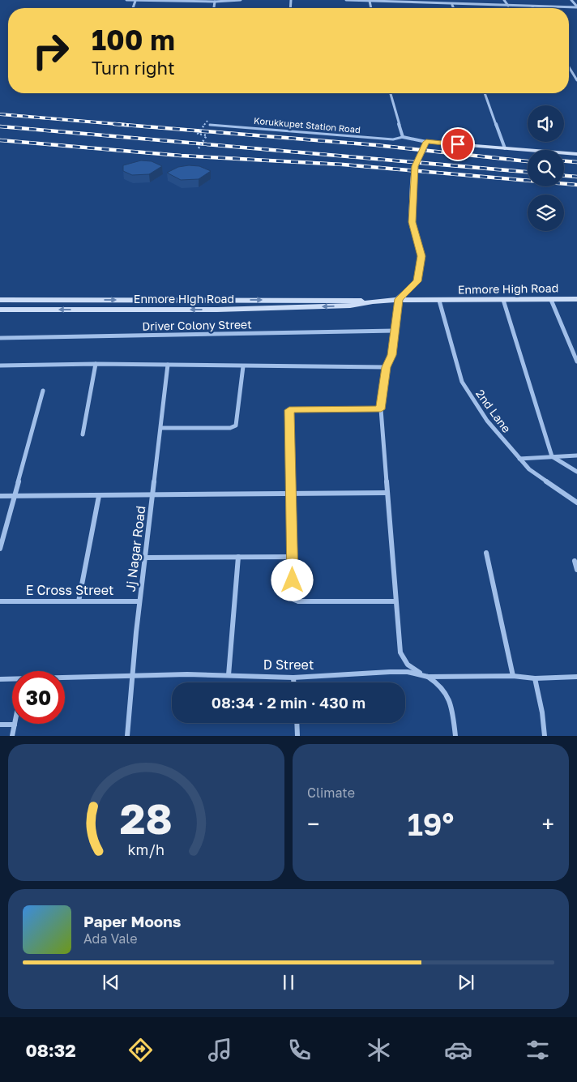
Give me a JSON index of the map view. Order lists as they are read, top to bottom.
{
  "streets": {
    "main road": ["Enmore High Road"],
    "street": [
      "Driver Colony Street",
      "2nd Lane",
      "Jj Nagar Road",
      "E Cross Street",
      "D Street"
    ],
    "lane": ["Korukkupet Station Road"]
  },
  "crossings": [
    ["Enmore High Road", "2nd Lane"],
    ["Jj Nagar Road", "E Cross Street"],
    ["Jj Nagar Road", "D Street"]
  ],
  "page": {
    "turn": ["100 m", "Turn right"],
    "limit": "30",
    "trip": "08:34 · 2 min · 430 m",
    "tile": "Climate",
    "heat": ["−", "19°", "+"],
    "song": ["Paper Moons", "Ada Vale"],
    "tabs": "08:32",
    "gauge": ["28", "km/h"]
  }
}
